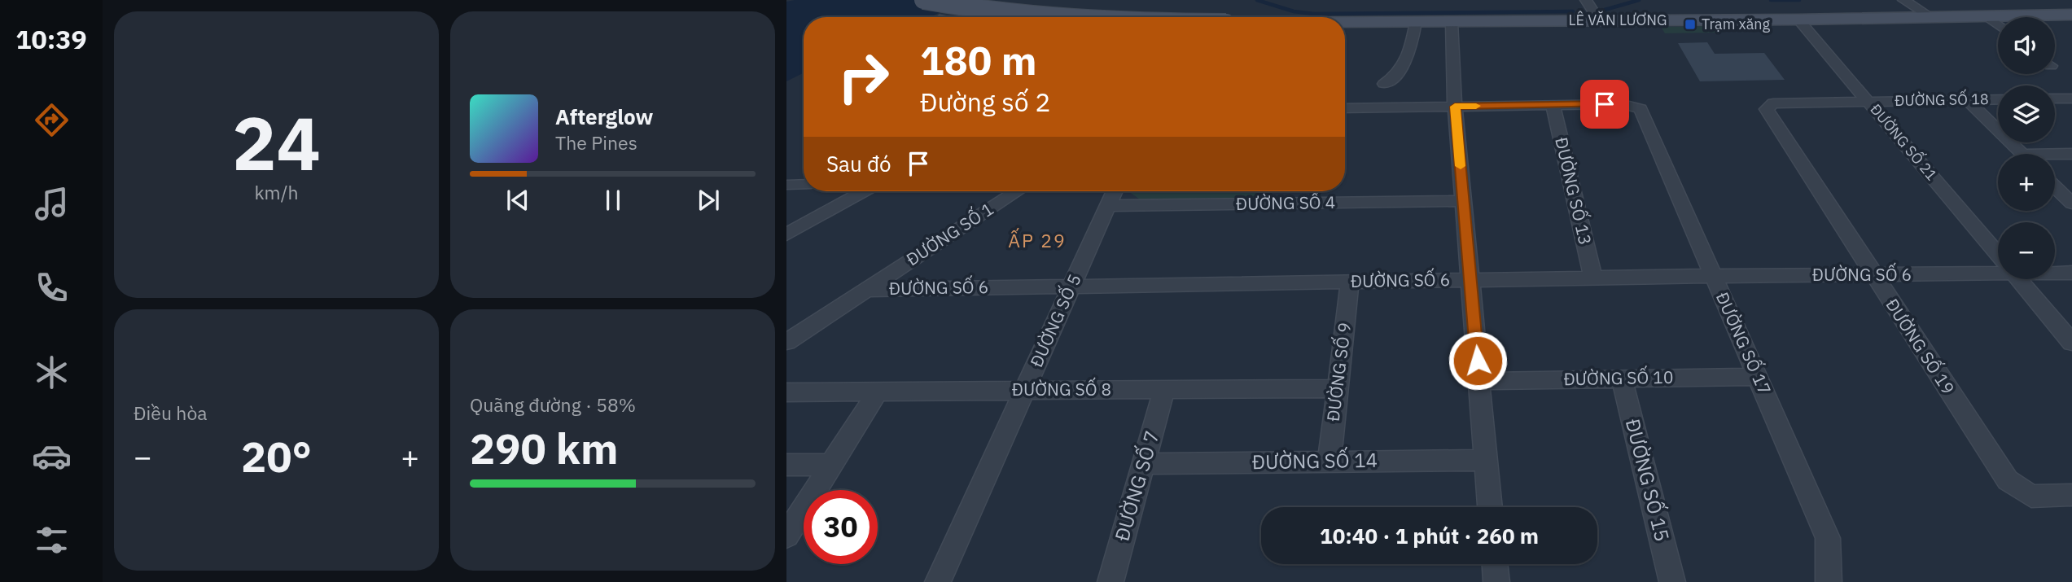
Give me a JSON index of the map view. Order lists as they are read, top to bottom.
{
  "streets": {
    "main road": ["LÊ VĂN LƯƠNG"],
    "street": [
      "ĐƯỜNG SỐ 18",
      "ĐƯỜNG SỐ 21",
      "ĐƯỜNG SỐ 13",
      "ĐƯỜNG SỐ 4",
      "ĐƯỜNG SỐ 1",
      "ĐƯỜNG SỐ 6",
      "ĐƯỜNG SỐ 5",
      "ĐƯỜNG SỐ 17",
      "ĐƯỜNG SỐ 19",
      "ĐƯỜNG SỐ 9",
      "ĐƯỜNG SỐ 10",
      "ĐƯỜNG SỐ 8",
      "ĐƯỜNG SỐ 14",
      "ĐƯỜNG SỐ 15",
      "ĐƯỜNG SỐ 7"
    ]
  },
  "crossings": [
    ["LÊ VĂN LƯƠNG", "ĐƯỜNG SỐ 21"],
    ["ĐƯỜNG SỐ 18", "ĐƯỜNG SỐ 21"],
    ["ĐƯỜNG SỐ 18", "ĐƯỜNG SỐ 19"],
    ["ĐƯỜNG SỐ 13", "ĐƯỜNG SỐ 6"],
    ["ĐƯỜNG SỐ 13", "ĐƯỜNG SỐ 17"],
    ["ĐƯỜNG SỐ 4", "ĐƯỜNG SỐ 5"],
    ["ĐƯỜNG SỐ 1", "ĐƯỜNG SỐ 6"],
    ["ĐƯỜNG SỐ 6", "ĐƯỜNG SỐ 5"],
    ["ĐƯỜNG SỐ 6", "ĐƯỜNG SỐ 17"],
    ["ĐƯỜNG SỐ 6", "ĐƯỜNG SỐ 19"],
    ["ĐƯỜNG SỐ 6", "ĐƯỜNG SỐ 9"],
    ["ĐƯỜNG SỐ 5", "ĐƯỜNG SỐ 8"],
    ["ĐƯỜNG SỐ 17", "ĐƯỜNG SỐ 10"],
    ["ĐƯỜNG SỐ 9", "ĐƯỜNG SỐ 8"],
    ["ĐƯỜNG SỐ 9", "ĐƯỜNG SỐ 14"],
    ["ĐƯỜNG SỐ 10", "ĐƯỜNG SỐ 15"],
    ["ĐƯỜNG SỐ 8", "ĐƯỜNG SỐ 7"],
    ["ĐƯỜNG SỐ 14", "ĐƯỜNG SỐ 7"]
  ],
  "districts": ["ẤP 29"],
  "places": {
    "transit": ["Trạm xăng"]
  },
  "page": {
    "tabs": "10:39",
    "tile": [
      ["24", "km/h"],
      "Điều hòa",
      ["Quãng đường · 58%", "290 km"]
    ],
    "map_buttons": ["+", "−"],
    "turn": ["180 m", "Đường số 2"],
    "song": ["Afterglow", "The Pines"],
    "then": "Sau đó",
    "heat": ["−", "20°", "+"],
    "limit": "30",
    "trip": "10:40 · 1 phút · 260 m"
  }
}
